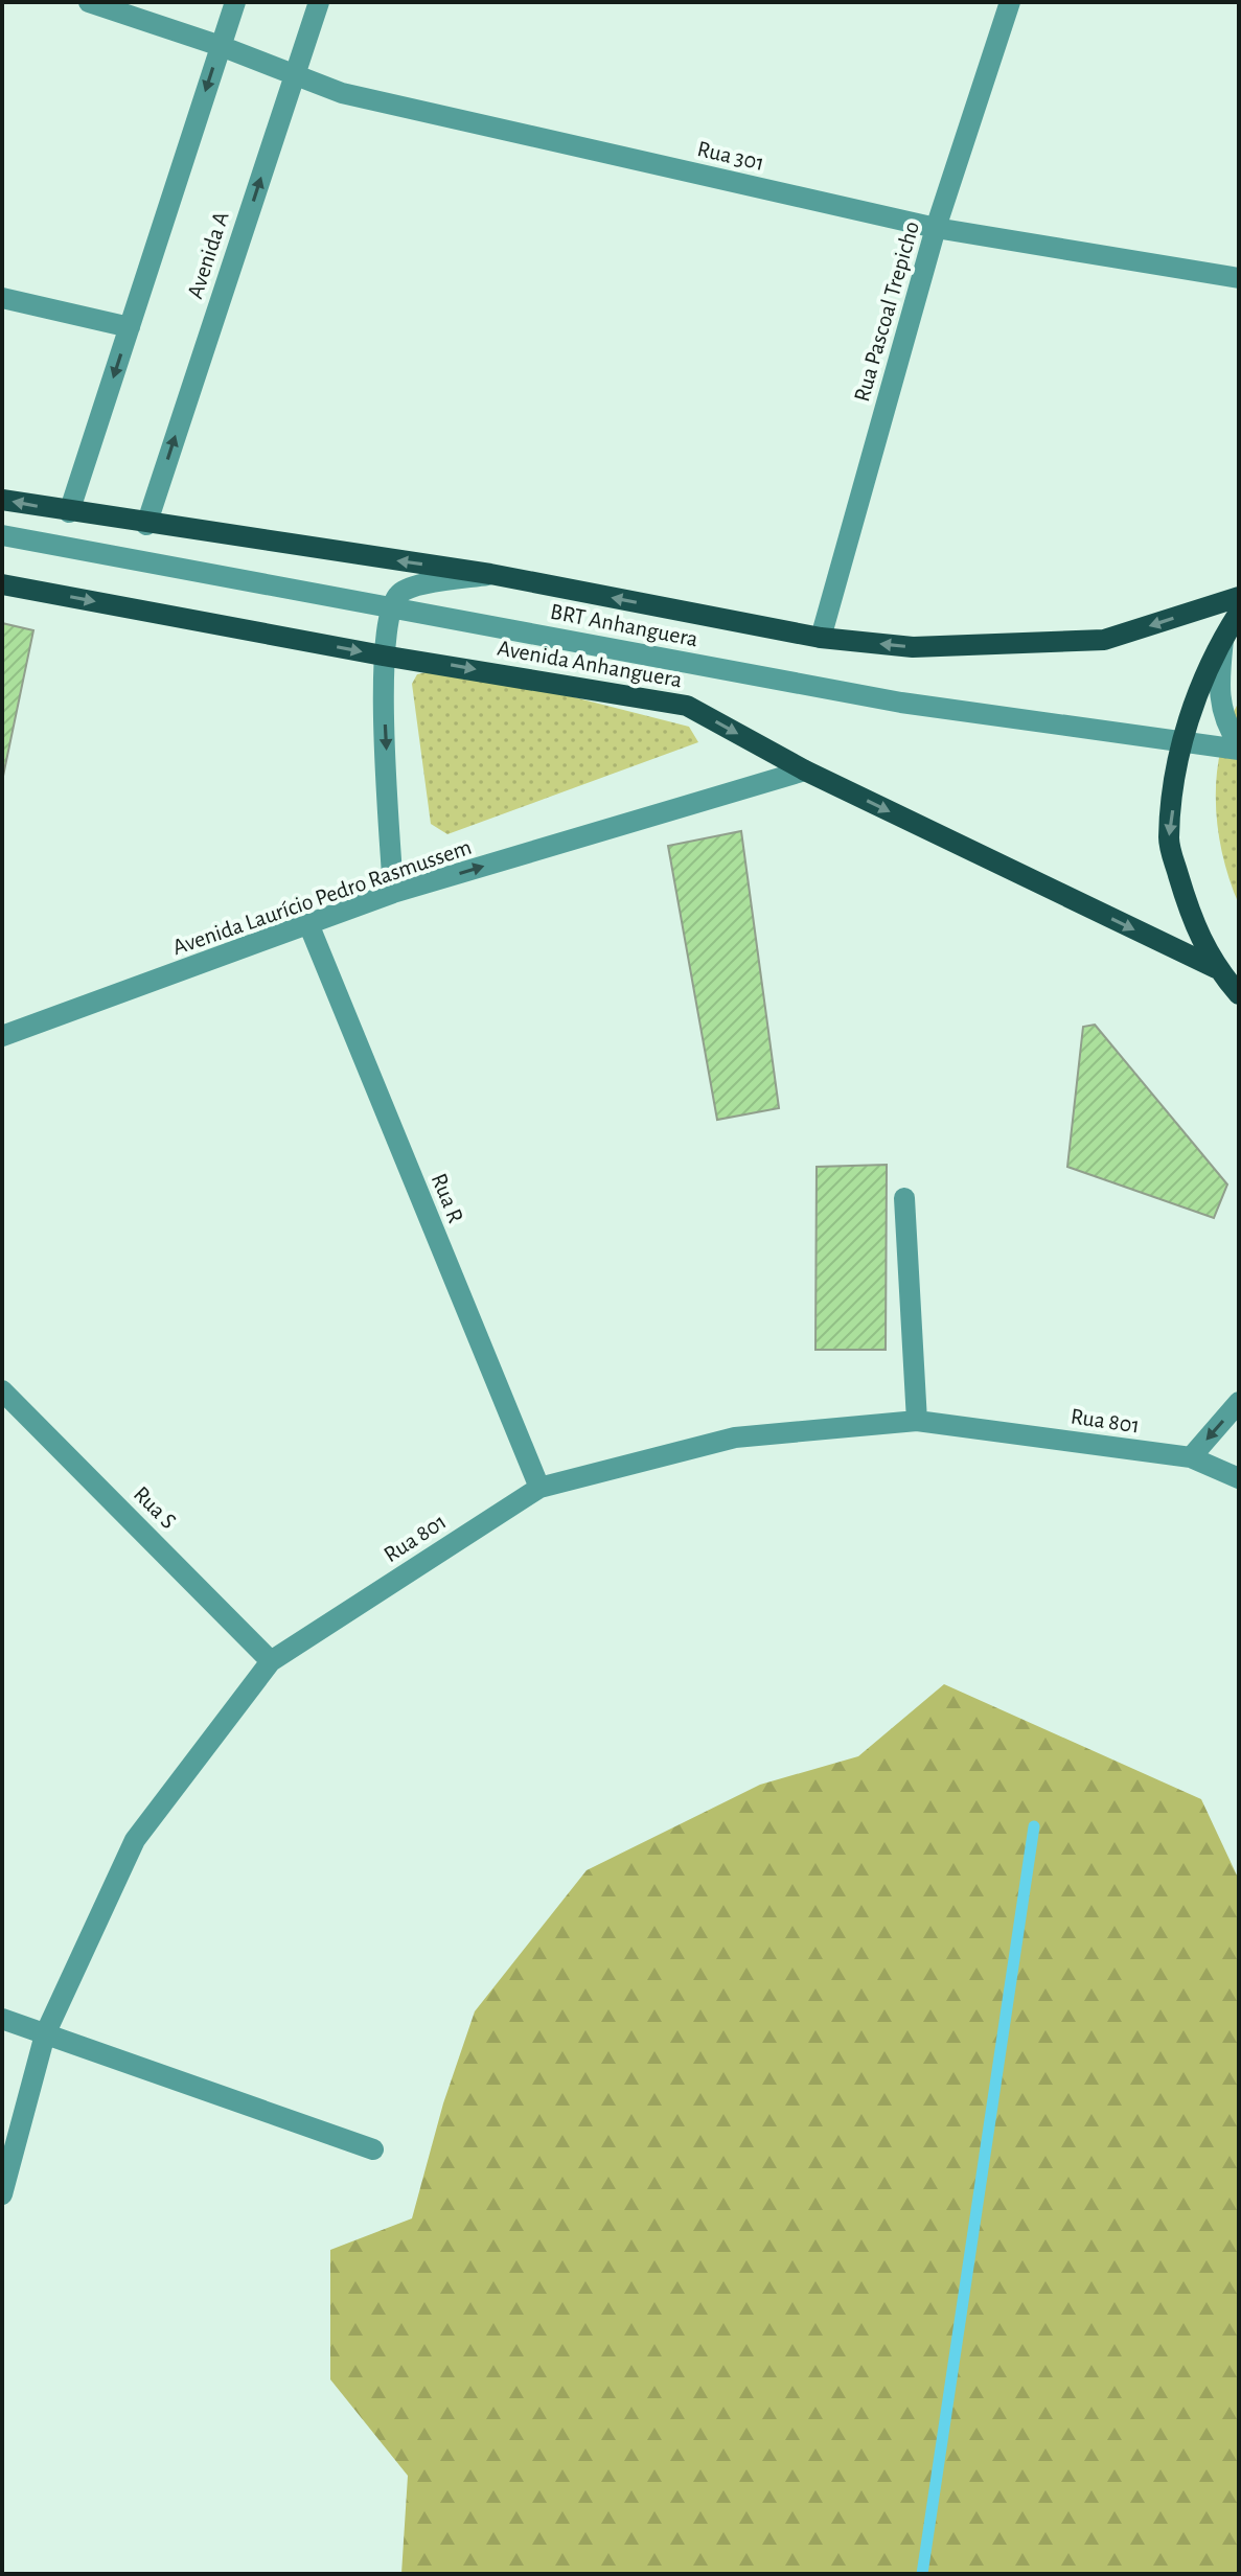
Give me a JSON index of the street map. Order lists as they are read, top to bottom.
{
  "streets": {
    "main road": ["Avenida Anhanguera"],
    "street": [
      "Rua 301",
      "Avenida A",
      "Rua Pascoal Trepicho",
      "BRT Anhanguera",
      "Avenida Laurício Pedro Rasmussem",
      "Rua R",
      "Rua 801",
      "Rua S"
    ]
  },
  "crossings": [
    ["Rua 301", "Avenida A"],
    ["Rua 301", "Rua Pascoal Trepicho"],
    ["Avenida Anhanguera", "Avenida Laurício Pedro Rasmussem"],
    ["Avenida Laurício Pedro Rasmussem", "Rua R"],
    ["Rua R", "Rua 801"],
    ["Rua 801", "Rua S"]
  ],
  "one_way": ["Avenida Laurício Pedro Rasmussem"]
}
